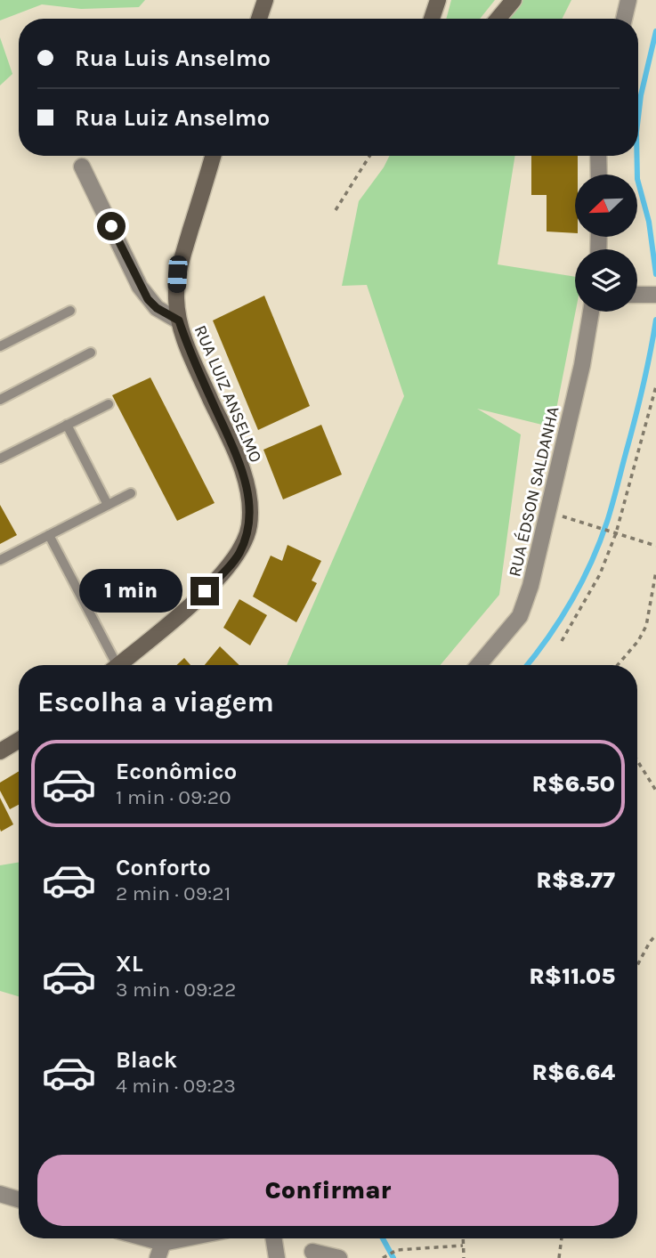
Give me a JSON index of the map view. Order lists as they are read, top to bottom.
{
  "streets": {
    "street": ["RUA LUIZ ANSELMO", "RUA ÉDSON SALDANHA"]
  },
  "north": "bottom left",
  "page": {
    "banner": ["Rua Luis Anselmo", "Rua Luiz Anselmo"],
    "bubble": "1 min",
    "heading": "Escolha a viagem",
    "list": [
      {
        "name": "Econômico",
        "note": "1 min · 09:20",
        "value": "R$6.50"
      },
      {
        "name": "Conforto",
        "note": "2 min · 09:21",
        "value": "R$8.77"
      },
      {
        "name": "XL",
        "note": "3 min · 09:22",
        "value": "R$11.05"
      },
      {
        "name": "Black",
        "note": "4 min · 09:23",
        "value": "R$6.64"
      }
    ],
    "buttons": "Confirmar"
  }
}
